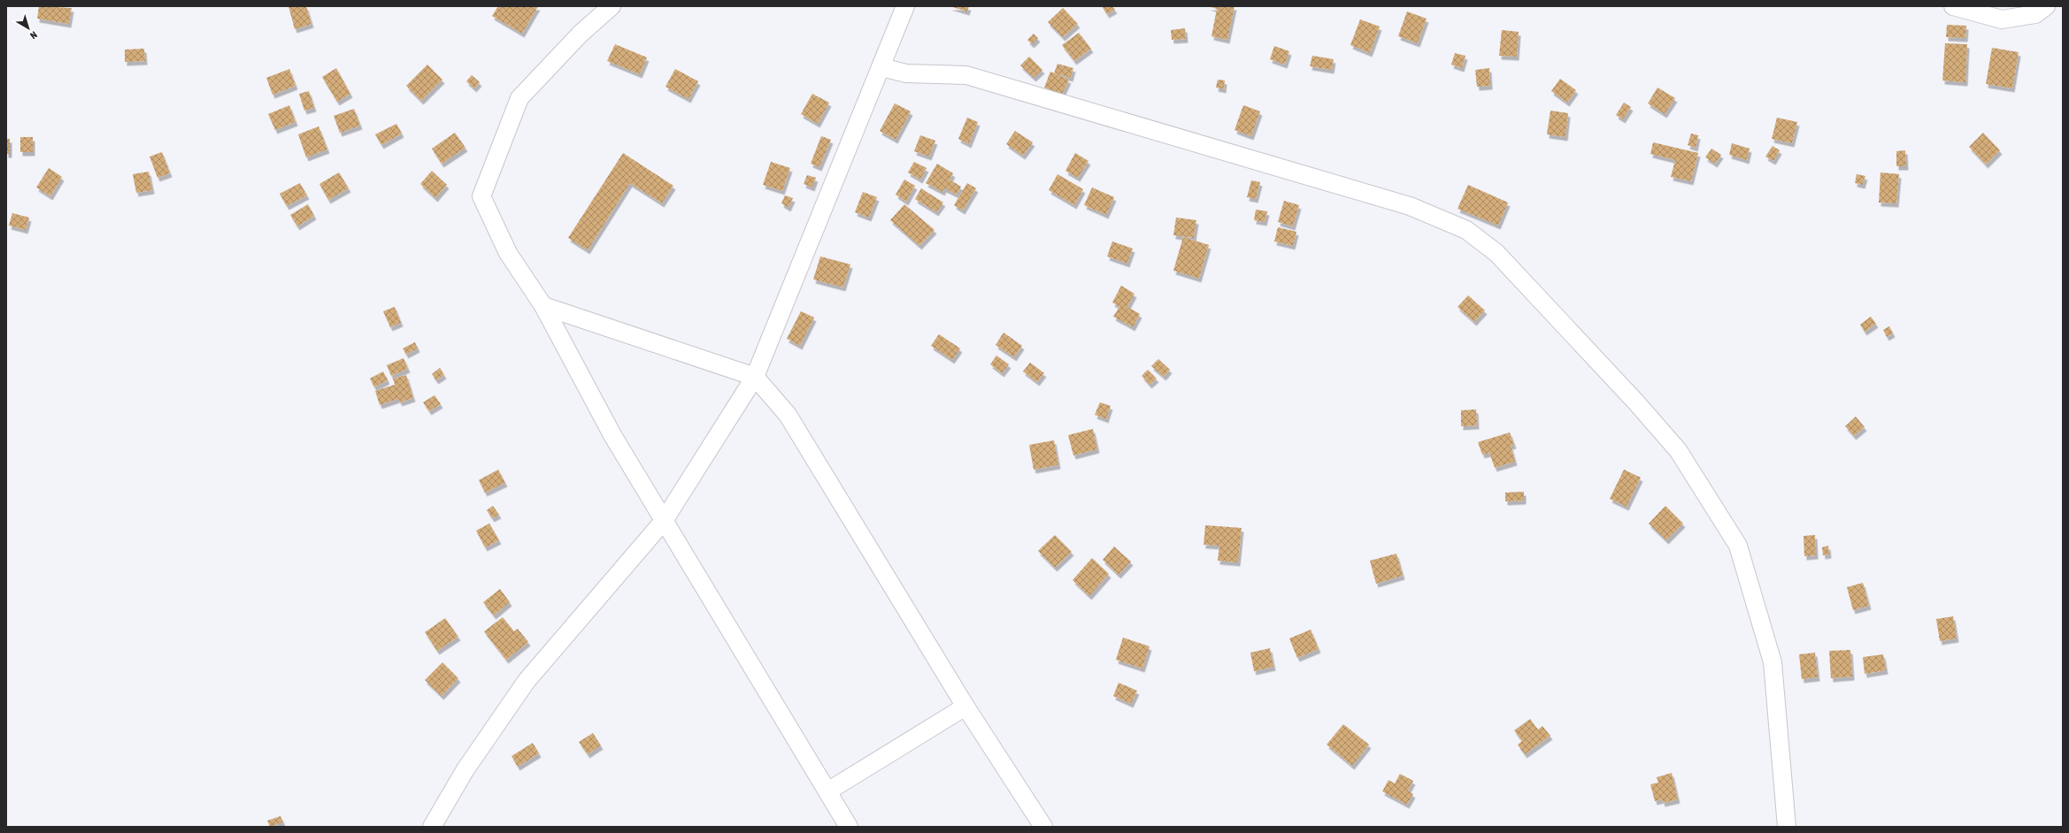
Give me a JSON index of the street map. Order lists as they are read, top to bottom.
{
  "north": "bottom right"
}
